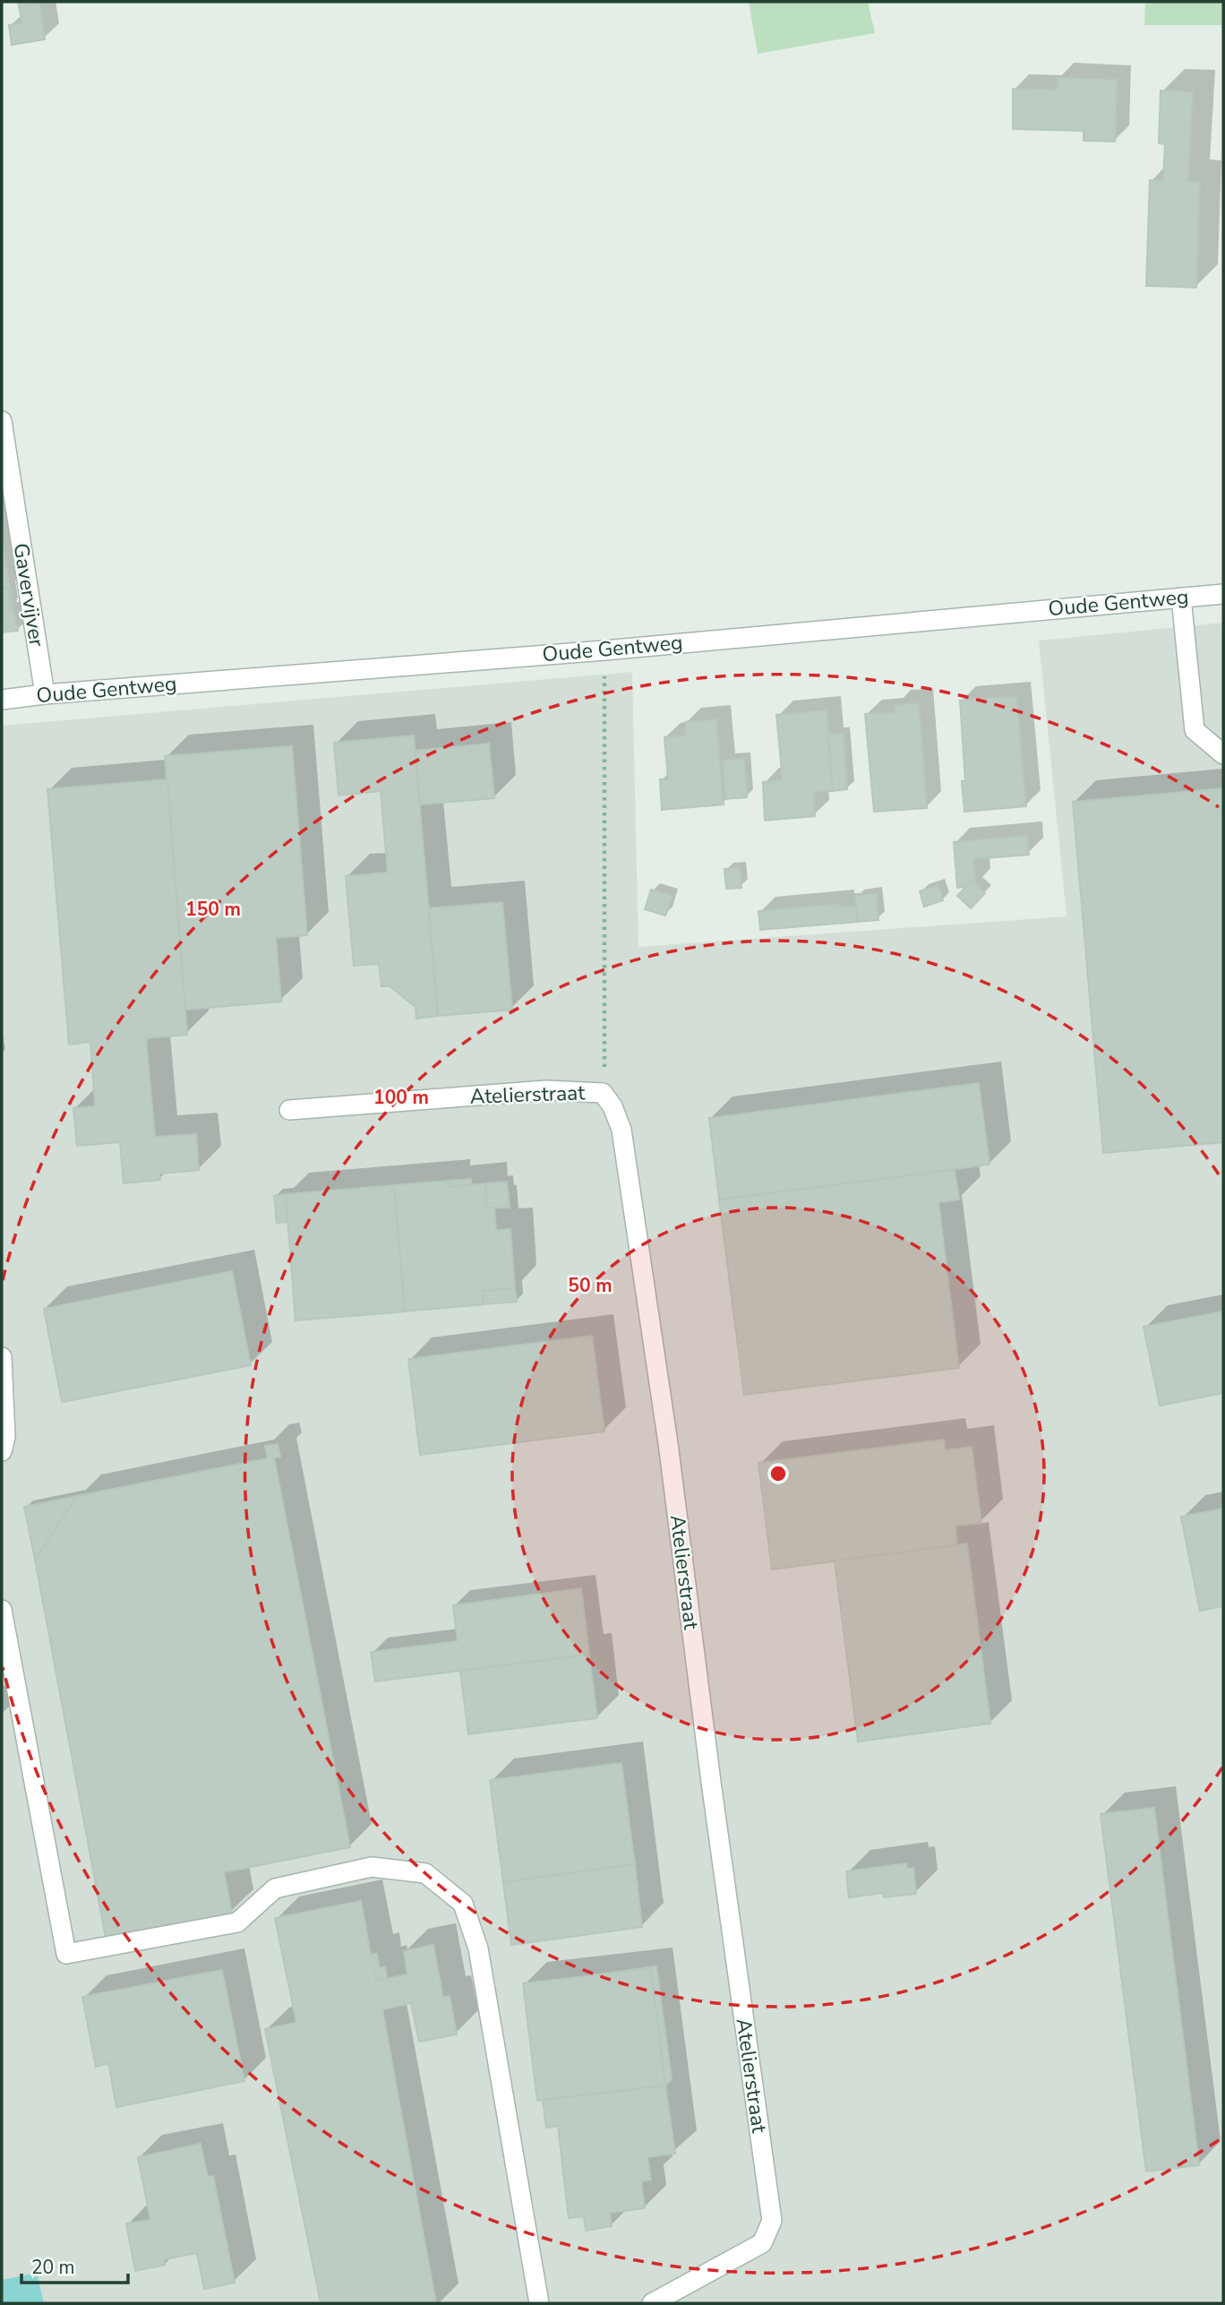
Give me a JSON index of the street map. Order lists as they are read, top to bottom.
{
  "streets": {
    "street": ["Gavervijver", "Oude Gentweg", "Atelierstraat"]
  },
  "crossings": [
    ["Gavervijver", "Oude Gentweg"]
  ],
  "scale_bar": "20 m",
  "rings": ["150 m", "100 m", "50 m"]
}
